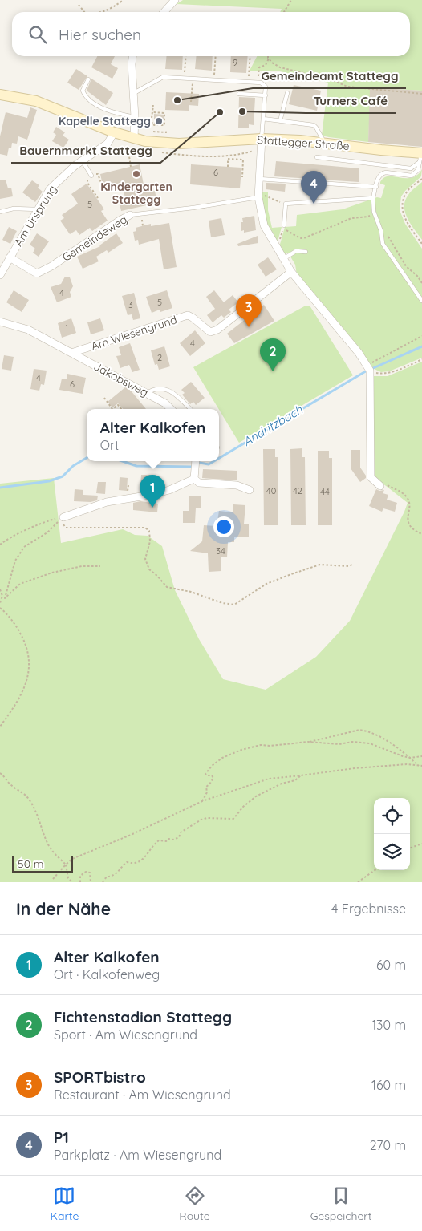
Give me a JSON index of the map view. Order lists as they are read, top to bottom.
{
  "streets": {
    "main road": ["Stattegger Straße"],
    "street": [
      "Am Ursprung",
      "Gemeindeweg",
      "Am Wiesengrund",
      "Jakobsweg"
    ]
  },
  "crossings": [
    ["Stattegger Straße", "Am Ursprung"],
    ["Am Ursprung", "Gemeindeweg"],
    ["Am Wiesengrund", "Jakobsweg"]
  ],
  "water": ["Andritzbach"],
  "places": [
    "Gemeindeamt Stattegg",
    "Turners Café",
    "Bauernmarkt Stattegg",
    "Kapelle Stattegg",
    "Kindergarten Stattegg"
  ],
  "house_numbers": [
    "9",
    "6",
    "5",
    "4",
    "5",
    "3",
    "1",
    "4",
    "2",
    "4",
    "6",
    "40",
    "42",
    "44",
    "34"
  ],
  "scale_bar": "50 m",
  "page": {
    "search": "Hier suchen",
    "pins": [
      "4",
      "3",
      "2",
      "1"
    ],
    "popup": ["Alter Kalkofen", "Ort"],
    "scale": "50 m",
    "heading": ["In der Nähe", "4 Ergebnisse"],
    "list": [
      {
        "mark": "1",
        "name": "Alter Kalkofen",
        "note": "Ort · Kalkofenweg",
        "value": "60 m"
      },
      {
        "mark": "2",
        "name": "Fichtenstadion Stattegg",
        "note": "Sport · Am Wiesengrund",
        "value": "130 m"
      },
      {
        "mark": "3",
        "name": "SPORTbistro",
        "note": "Restaurant · Am Wiesengrund",
        "value": "160 m"
      },
      {
        "mark": "4",
        "name": "P1",
        "note": "Parkplatz · Am Wiesengrund",
        "value": "270 m"
      }
    ],
    "nav": ["Karte", "Route", "Gespeichert"]
  }
}
